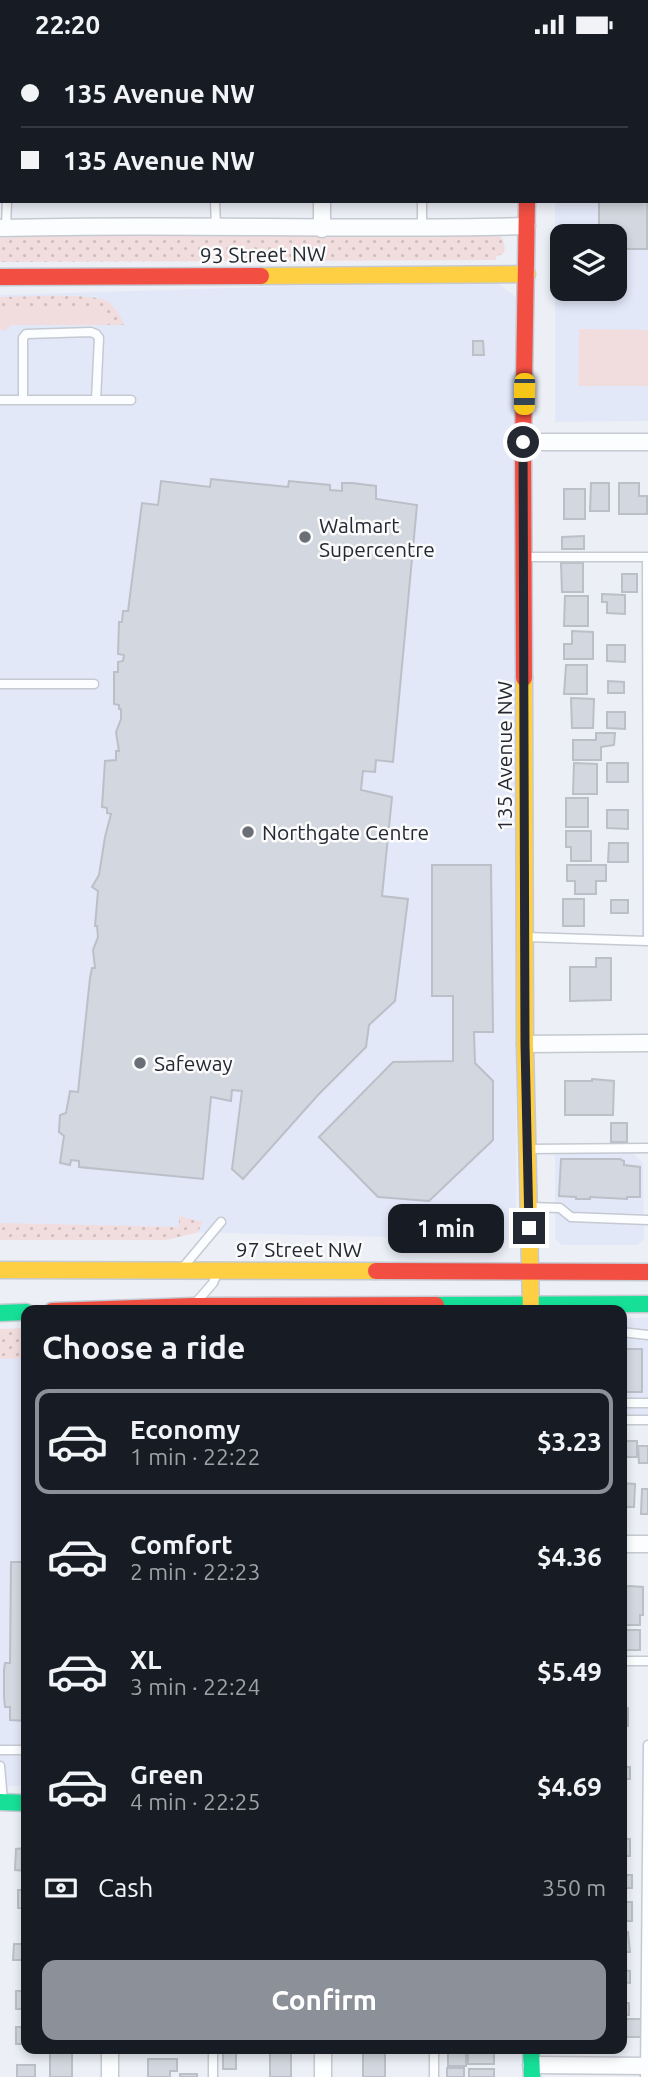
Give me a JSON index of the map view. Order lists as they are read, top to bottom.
{
  "streets": {
    "street": ["93 Street NW", "135 Avenue NW", "97 Street NW"]
  },
  "crossings": [
    ["93 Street NW", "135 Avenue NW"],
    ["135 Avenue NW", "97 Street NW"]
  ],
  "places": ["Walmart Supercentre", "Northgate Centre", "Safeway"],
  "page": {
    "status": "22:20",
    "banner": ["135 Avenue NW", "135 Avenue NW"],
    "bubble": "1 min",
    "heading": "Choose a ride",
    "list": [
      {
        "name": "Economy",
        "note": "1 min · 22:22",
        "value": "$3.23"
      },
      {
        "name": "Comfort",
        "note": "2 min · 22:23",
        "value": "$4.36"
      },
      {
        "name": "XL",
        "note": "3 min · 22:24",
        "value": "$5.49"
      },
      {
        "name": "Green",
        "note": "4 min · 22:25",
        "value": "$4.69"
      }
    ],
    "pay": ["Cash", "350 m"],
    "buttons": "Confirm"
  }
}
